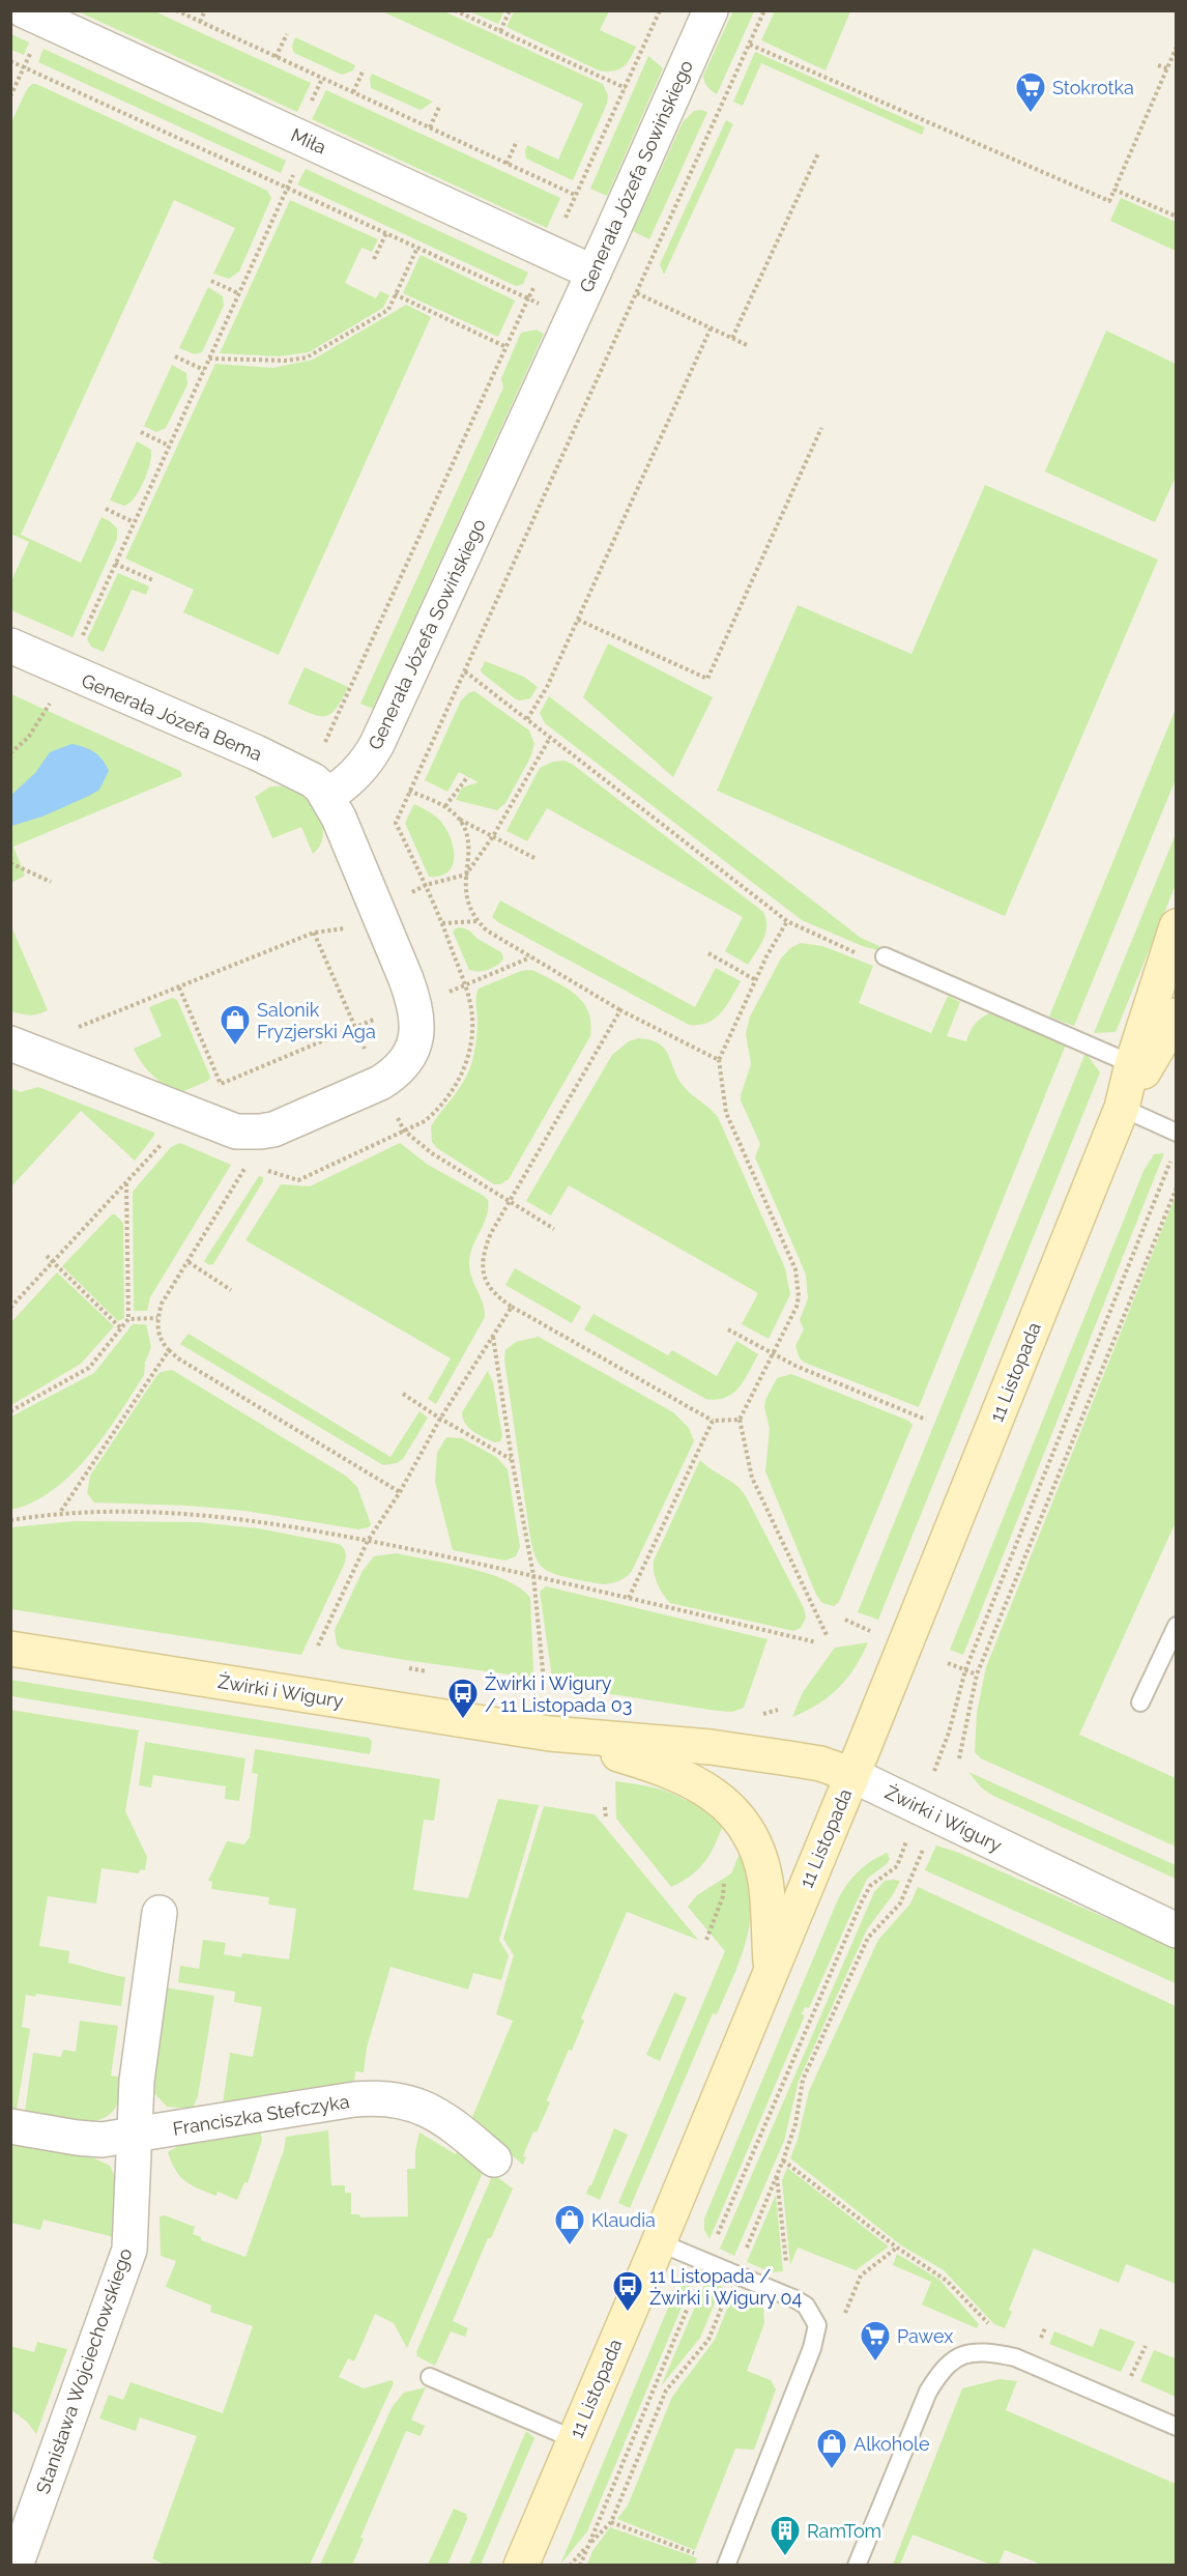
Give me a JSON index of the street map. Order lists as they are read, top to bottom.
{
  "streets": {
    "main road": ["11 Listopada", "Żwirki i Wigury"],
    "street": [
      "Miła",
      "Generała Józefa Sowińskiego",
      "Generała Józefa Bema",
      "Franciszka Stefczyka",
      "Stanisława Wojciechowskiego"
    ]
  },
  "crossings": [
    ["Miła", "Generała Józefa Sowińskiego"],
    ["Generała Józefa Sowińskiego", "Generała Józefa Bema"],
    ["11 Listopada", "Żwirki i Wigury"],
    ["Franciszka Stefczyka", "Stanisława Wojciechowskiego"]
  ],
  "places": {
    "supermarket": ["Stokrotka", "Pawex"],
    "shop": ["Salonik Fryzjerski Aga", "Klaudia", "Alkohole"],
    "bus stop": ["Żwirki i Wigury / 11 Listopada 03", "11 Listopada / Żwirki i Wigury 04"],
    "building": ["RamTom"]
  }
}
